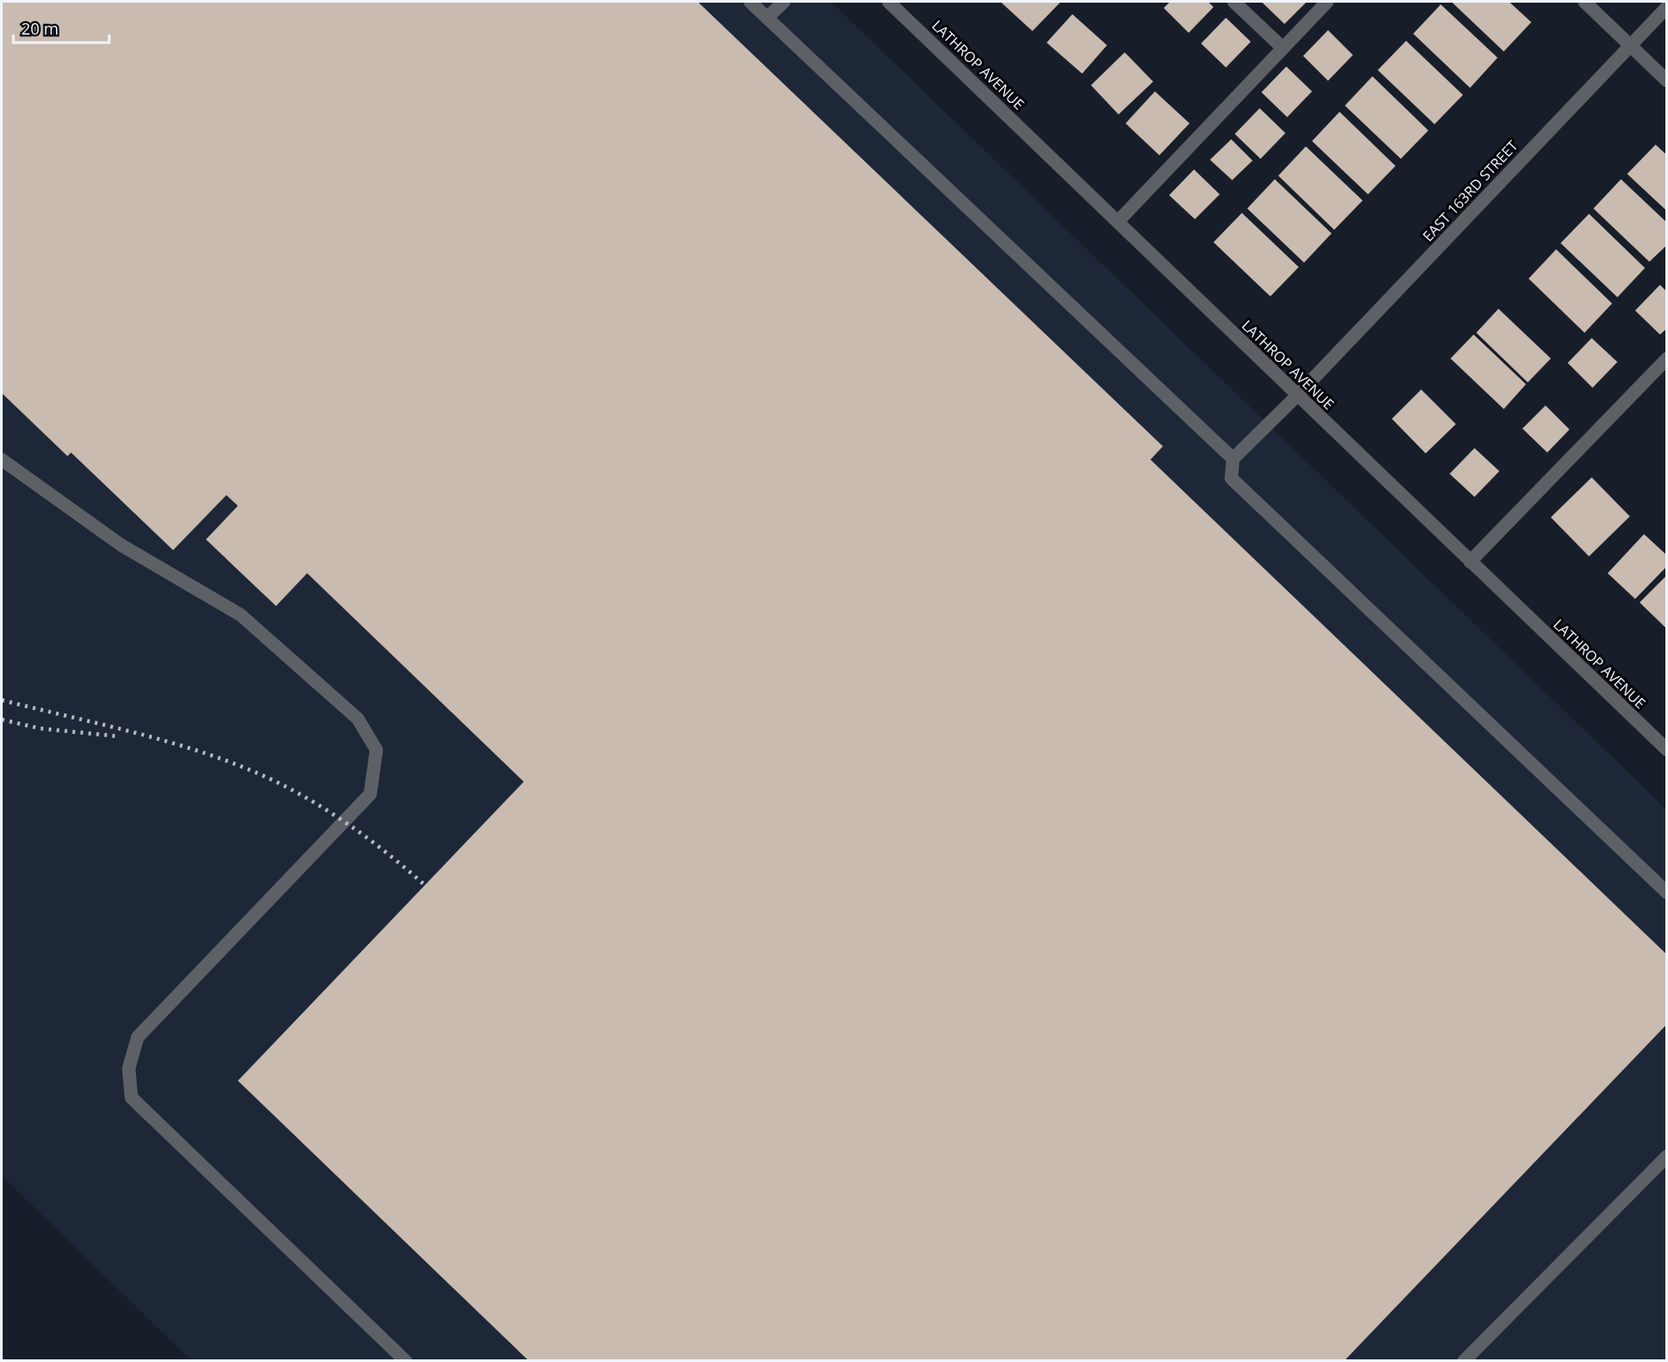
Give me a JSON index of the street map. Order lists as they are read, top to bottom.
{
  "streets": {
    "street": ["LATHROP AVENUE", "EAST 163RD STREET"]
  },
  "crossings": [
    ["LATHROP AVENUE", "EAST 163RD STREET"]
  ],
  "scale_bar": "20 m"
}
